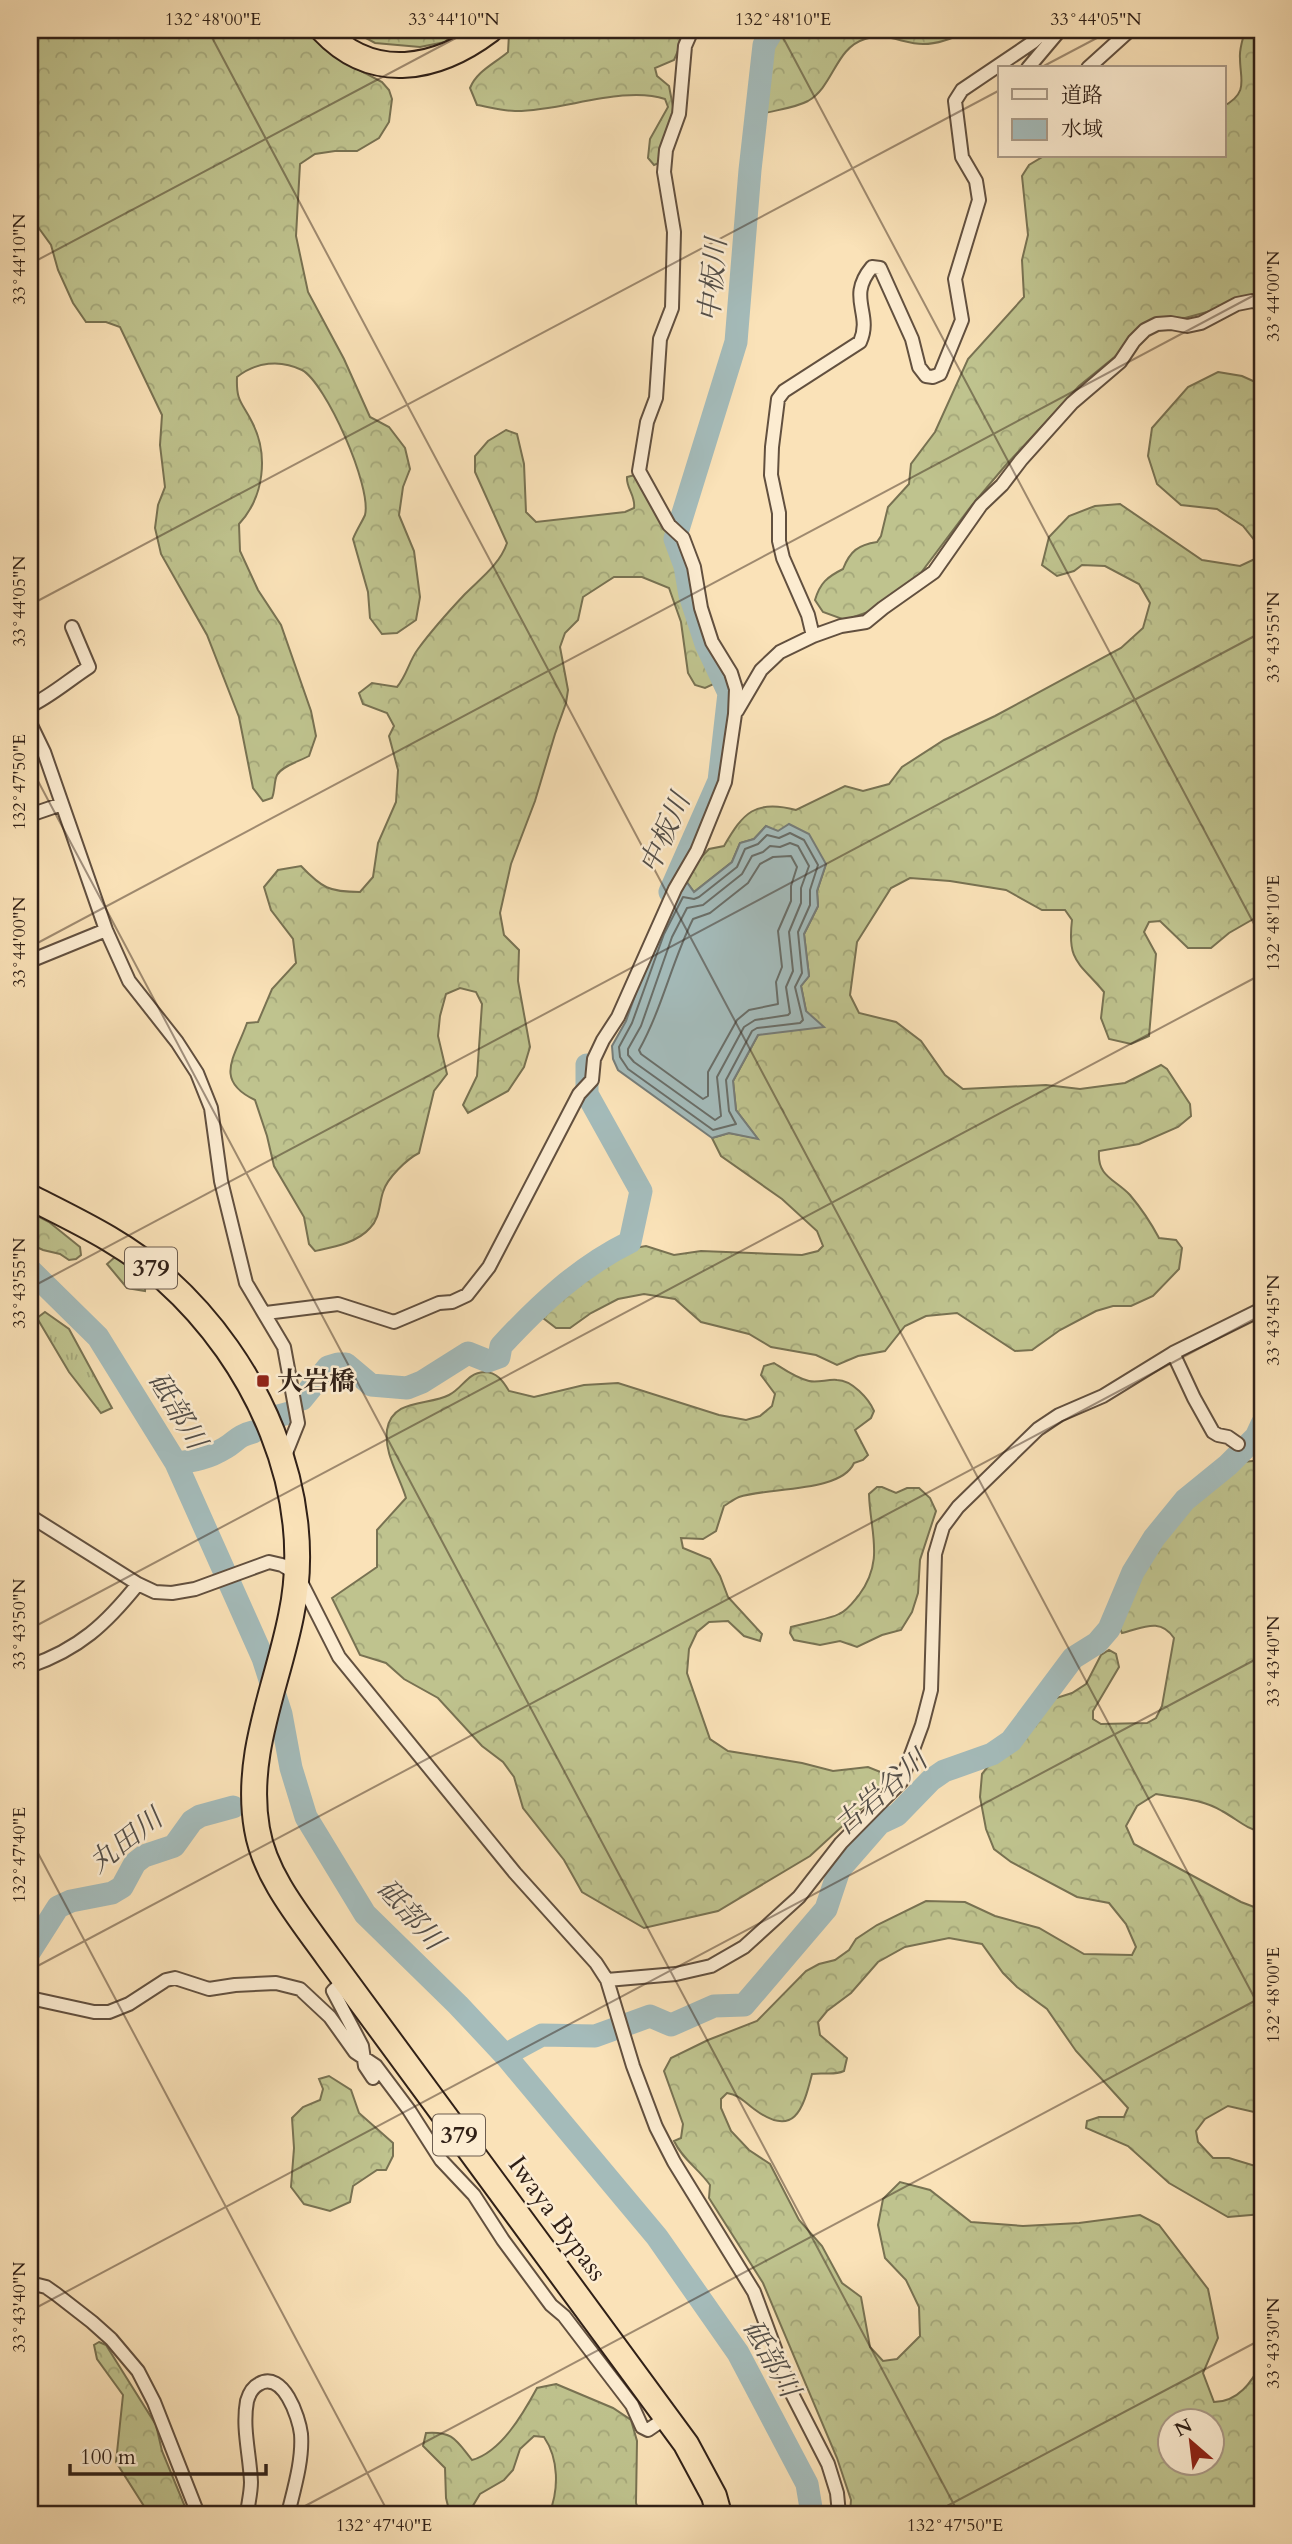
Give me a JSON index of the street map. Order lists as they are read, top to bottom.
{
  "streets": {
    "highway": ["379", "Iwaya Bypass"]
  },
  "crossings": [
    ["379", "Iwaya Bypass"]
  ],
  "water": [
    "中板川",
    "砥部川",
    "古岩谷川",
    "丸田川"
  ],
  "places": {
    "transit": ["大岩橋"]
  },
  "legend": ["道路", "水域"],
  "scale_bar": "100 m",
  "north": "top left",
  "coordinates": [
    "132°48'00\"E",
    "33°44'10\"N",
    "132°48'10\"E",
    "33°44'05\"N",
    "33°44'00\"N",
    "33°43'55\"N",
    "132°47'50\"E",
    "33°43'45\"N",
    "33°43'50\"N",
    "33°43'40\"N",
    "132°47'40\"E",
    "33°43'30\"N"
  ]
}
